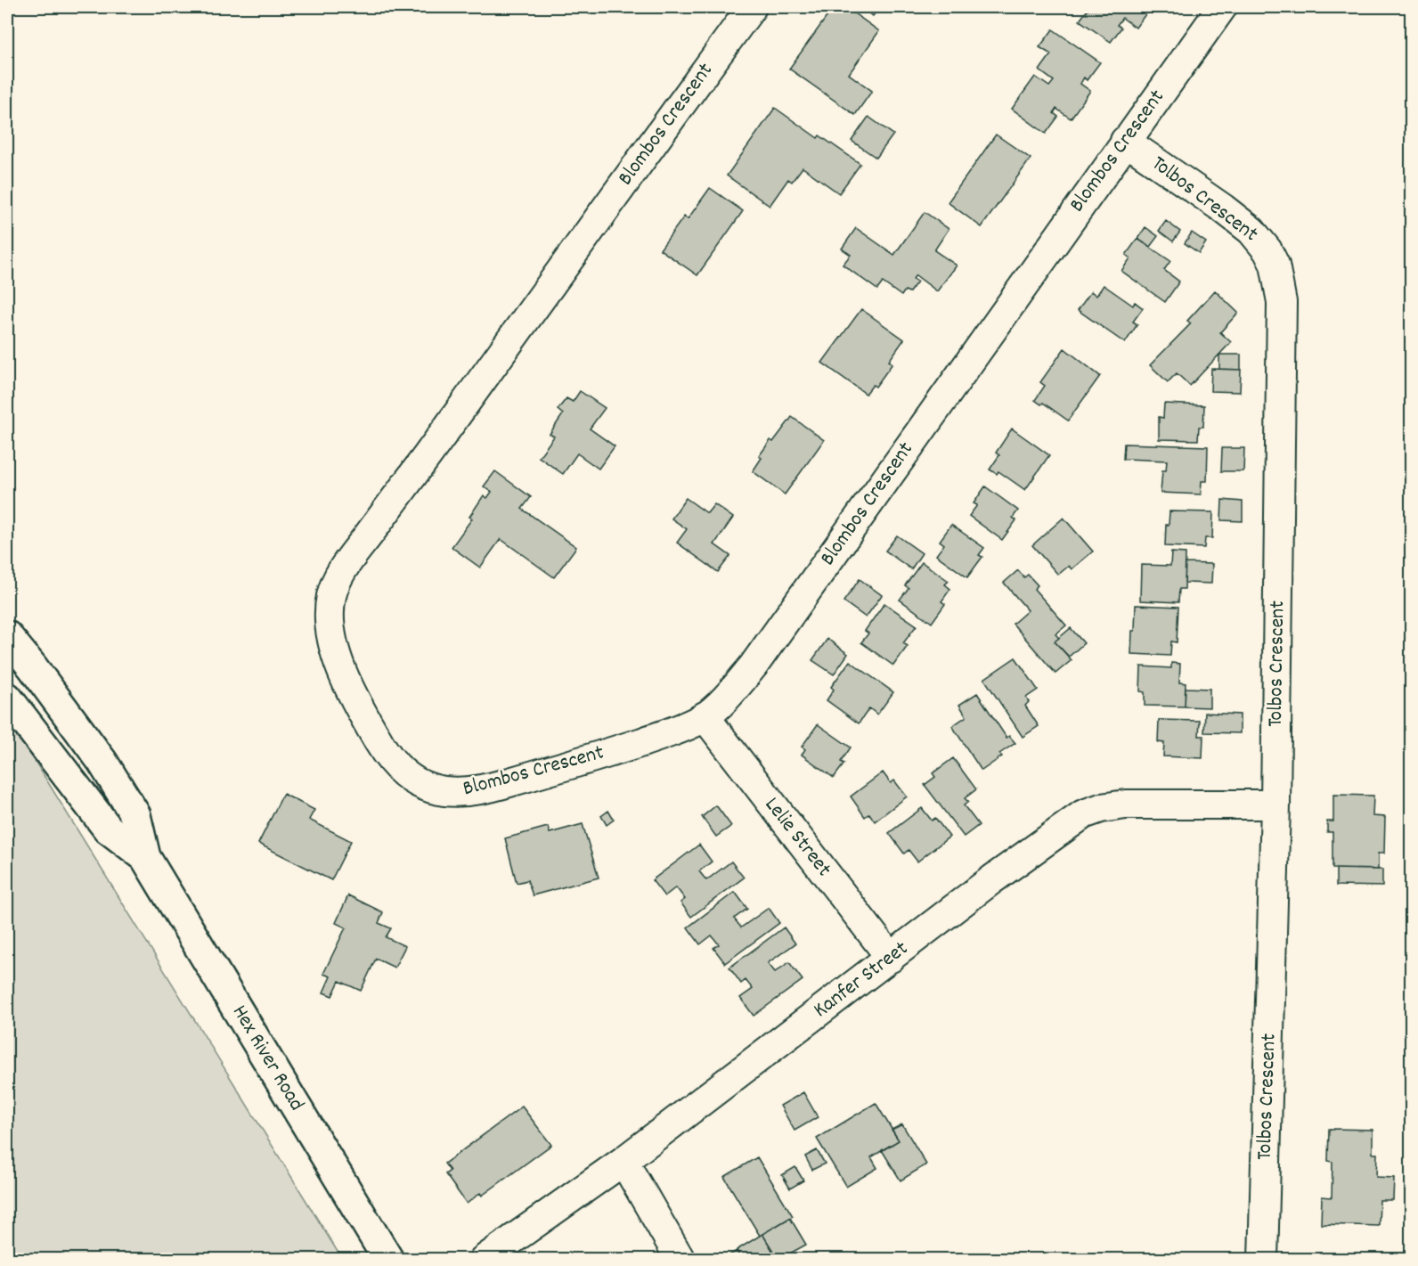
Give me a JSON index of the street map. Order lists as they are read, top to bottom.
{
  "streets": {
    "street": [
      "Blombos Crescent",
      "Tolbos Crescent",
      "Lelie Street",
      "Kanfer Street",
      "Hex River Road"
    ]
  },
  "crossings": [
    ["Blombos Crescent", "Tolbos Crescent"],
    ["Blombos Crescent", "Lelie Street"],
    ["Tolbos Crescent", "Kanfer Street"],
    ["Lelie Street", "Kanfer Street"]
  ]
}
